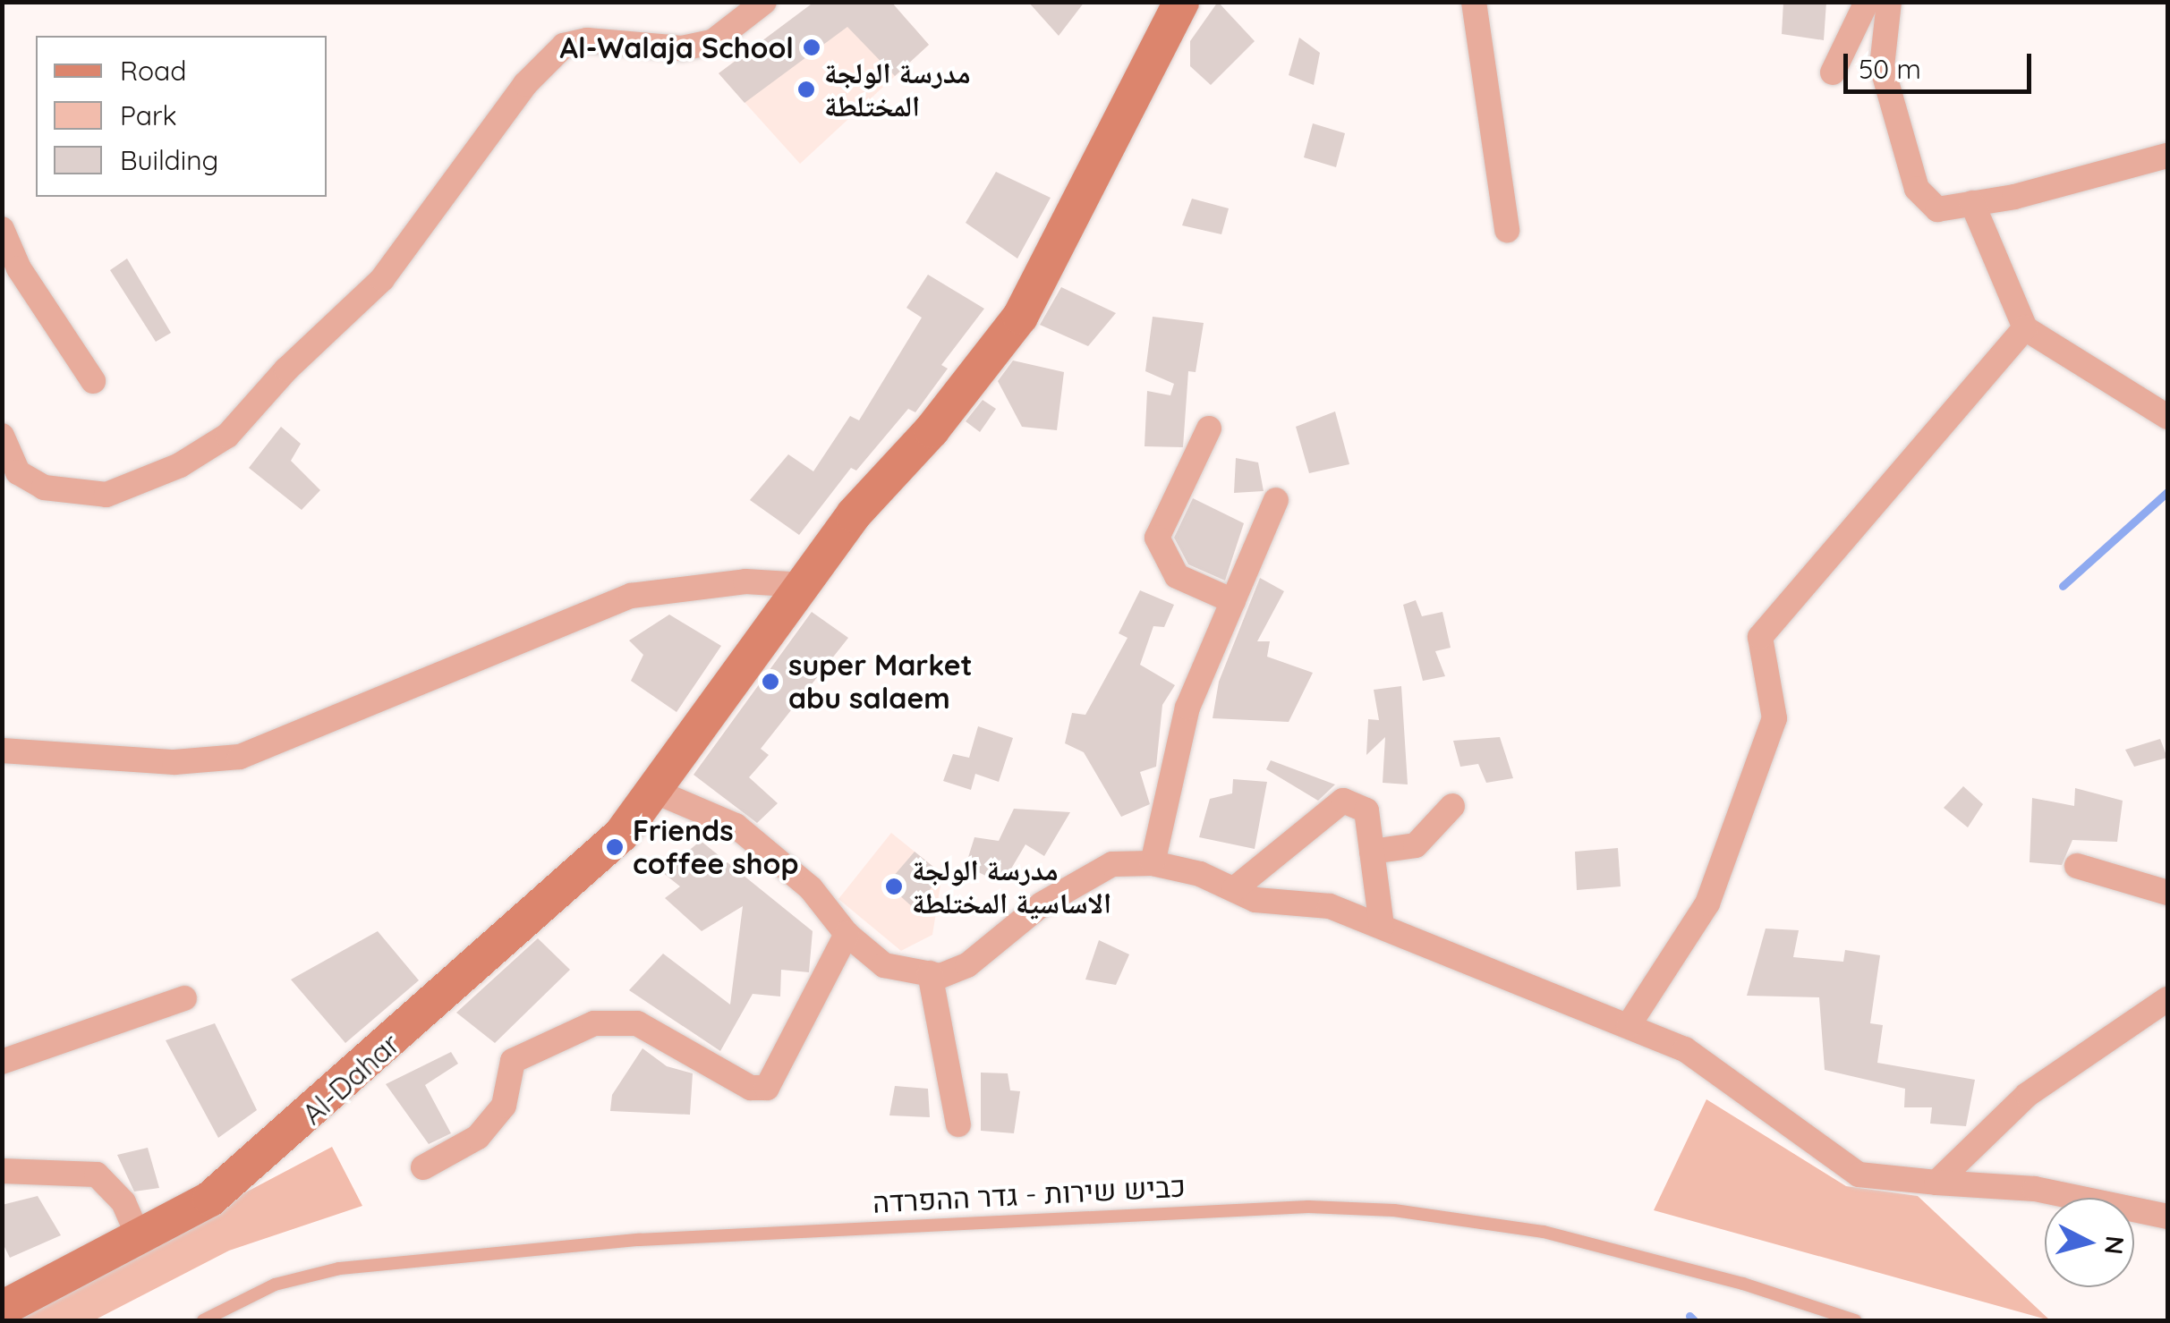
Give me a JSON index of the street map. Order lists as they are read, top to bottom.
{
  "streets": {
    "street": ["Al-Dahar"],
    "lane": ["כביש שירות - גדר ההפרדה"]
  },
  "places": [
    "Al-Walaja School",
    "مدرسة الولجة المختلطة",
    "super Market abu salaem",
    "Friends coffee shop",
    "مدرسة الولجة الاساسية المختلطة"
  ],
  "legend": ["Road", "Park", "Building"],
  "scale_bar": "50 m",
  "north": "right"
}
